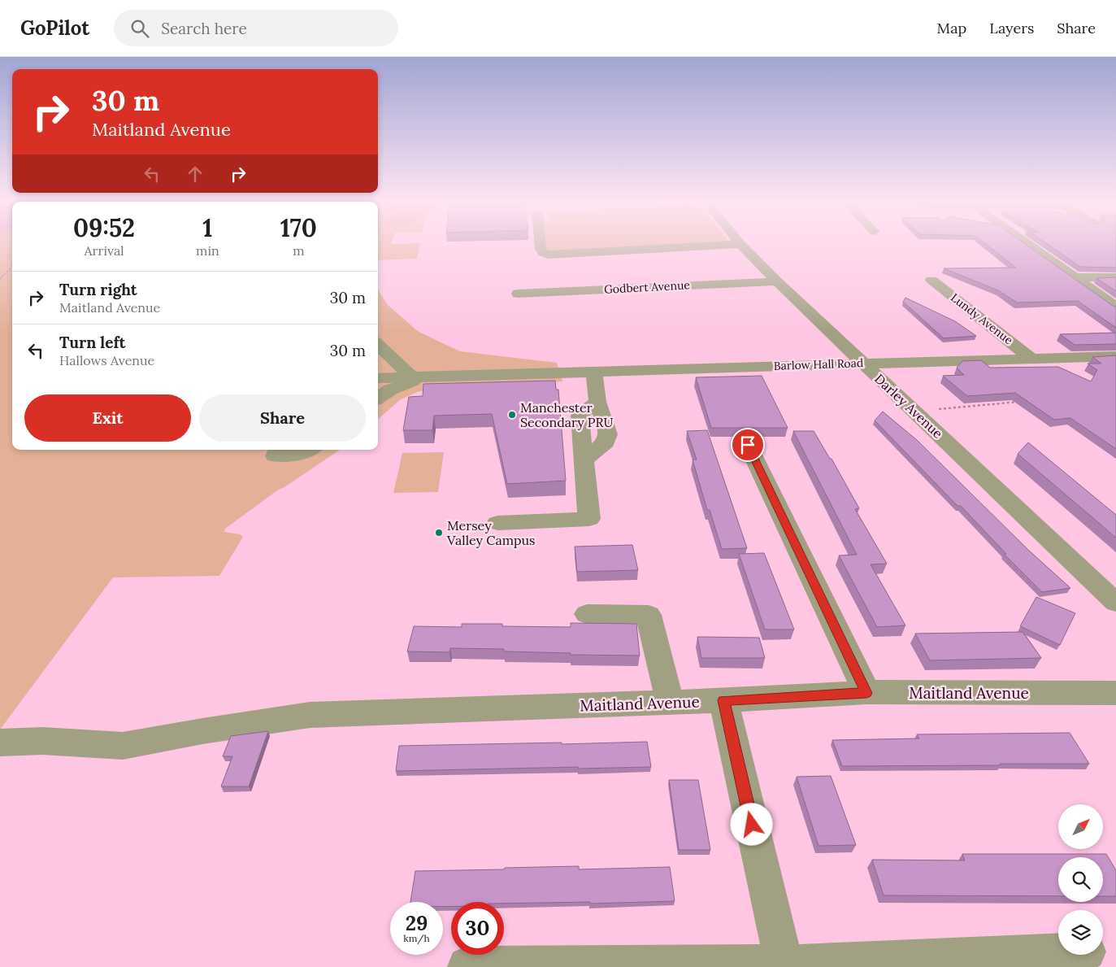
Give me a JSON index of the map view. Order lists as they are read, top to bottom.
{
  "streets": {
    "street": [
      "Godbert Avenue",
      "Lundy Avenue",
      "Barlow Hall Road",
      "Darley Avenue",
      "Maitland Avenue"
    ]
  },
  "crossings": [
    ["Godbert Avenue", "Darley Avenue"],
    ["Lundy Avenue", "Barlow Hall Road"],
    ["Barlow Hall Road", "Darley Avenue"]
  ],
  "places": ["Manchester Secondary PRU", "Mersey Valley Campus"],
  "north": "top right",
  "page": {
    "header": "GoPilot",
    "search": "Search here",
    "nav": ["Map", "Layers", "Share"],
    "turn": ["30 m", "Maitland Avenue"],
    "eta": [
      "09:52",
      "Arrival",
      "1",
      "min",
      "170",
      "m"
    ],
    "list": [
      {
        "name": "Turn right",
        "note": "Maitland Avenue",
        "value": "30 m"
      },
      {
        "name": "Turn left",
        "note": "Hallows Avenue",
        "value": "30 m"
      }
    ],
    "buttons": ["Exit", "Share"],
    "speed": "29 km/h",
    "limit": "30"
  }
}
